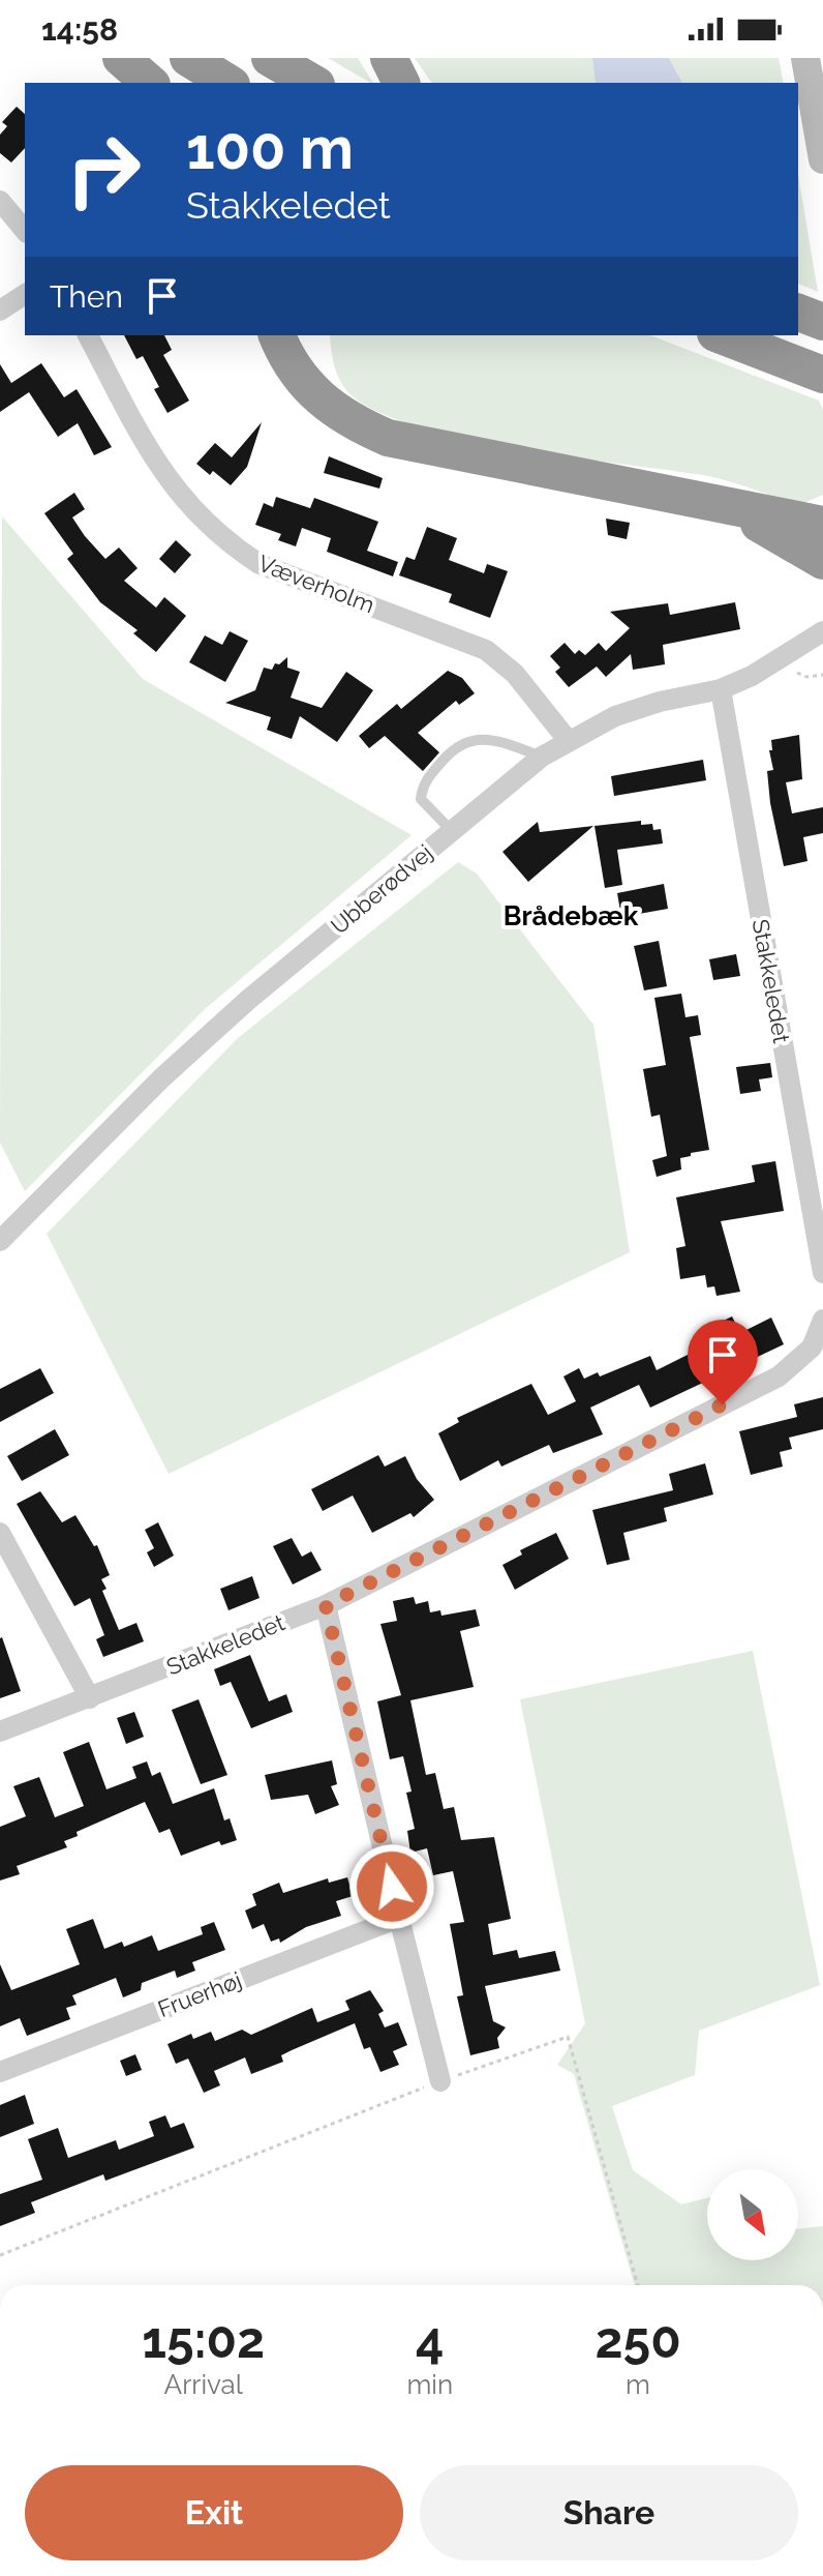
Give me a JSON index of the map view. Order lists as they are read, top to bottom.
{
  "streets": {
    "street": [
      "Væverholm",
      "Ubberødvej",
      "Stakkeledet",
      "Fruerhøj"
    ]
  },
  "crossings": [
    ["Væverholm", "Ubberødvej"],
    ["Ubberødvej", "Stakkeledet"]
  ],
  "districts": ["Brådebæk"],
  "north": "bottom right",
  "page": {
    "status": "14:58",
    "turn": ["100 m", "Stakkeledet"],
    "then": "Then",
    "eta": [
      "15:02",
      "Arrival",
      "4",
      "min",
      "250",
      "m"
    ],
    "buttons": ["Exit", "Share"]
  }
}
